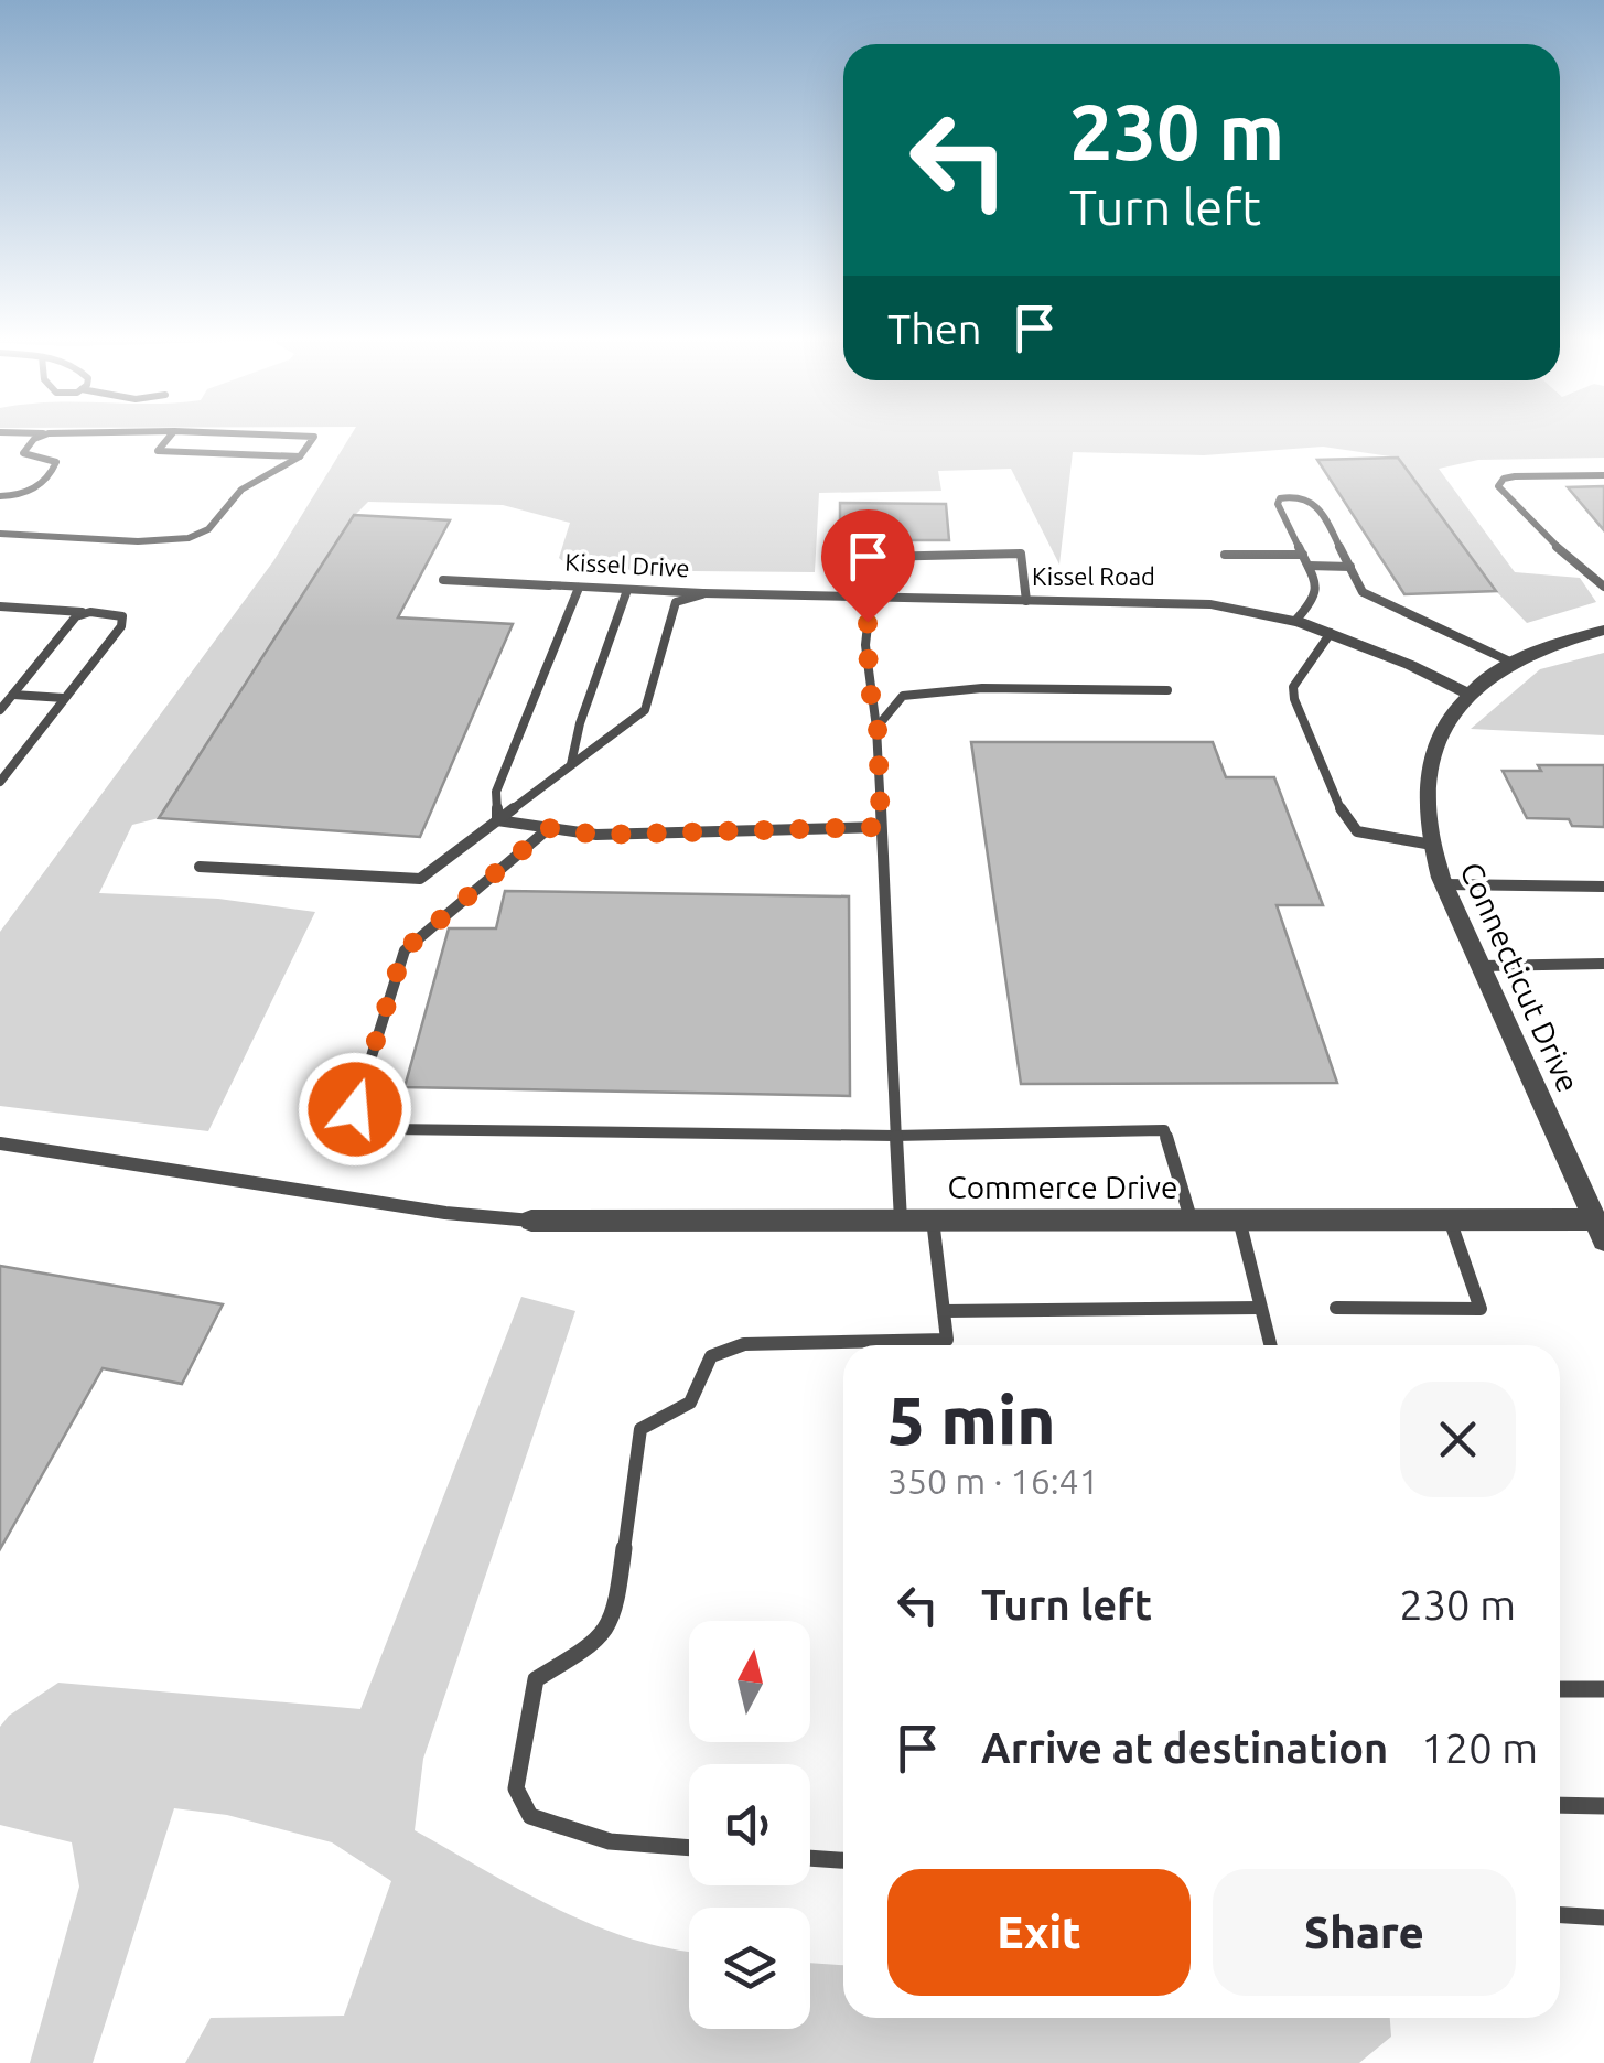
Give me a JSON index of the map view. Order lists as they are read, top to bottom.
{
  "streets": {
    "street": [
      "Kissel Drive",
      "Kissel Road",
      "Connecticut Drive",
      "Commerce Drive"
    ]
  },
  "crossings": [
    ["Kissel Drive", "Kissel Road"],
    ["Kissel Road", "Connecticut Drive"],
    ["Connecticut Drive", "Commerce Drive"]
  ],
  "north": "top",
  "page": {
    "turn": ["230 m", "Turn left"],
    "then": "Then",
    "heading": ["5 min", "350 m · 16:41"],
    "list": [
      {
        "name": "Turn left",
        "value": "230 m"
      },
      {
        "name": "Arrive at destination",
        "value": "120 m"
      }
    ],
    "buttons": ["Exit", "Share"]
  }
}
